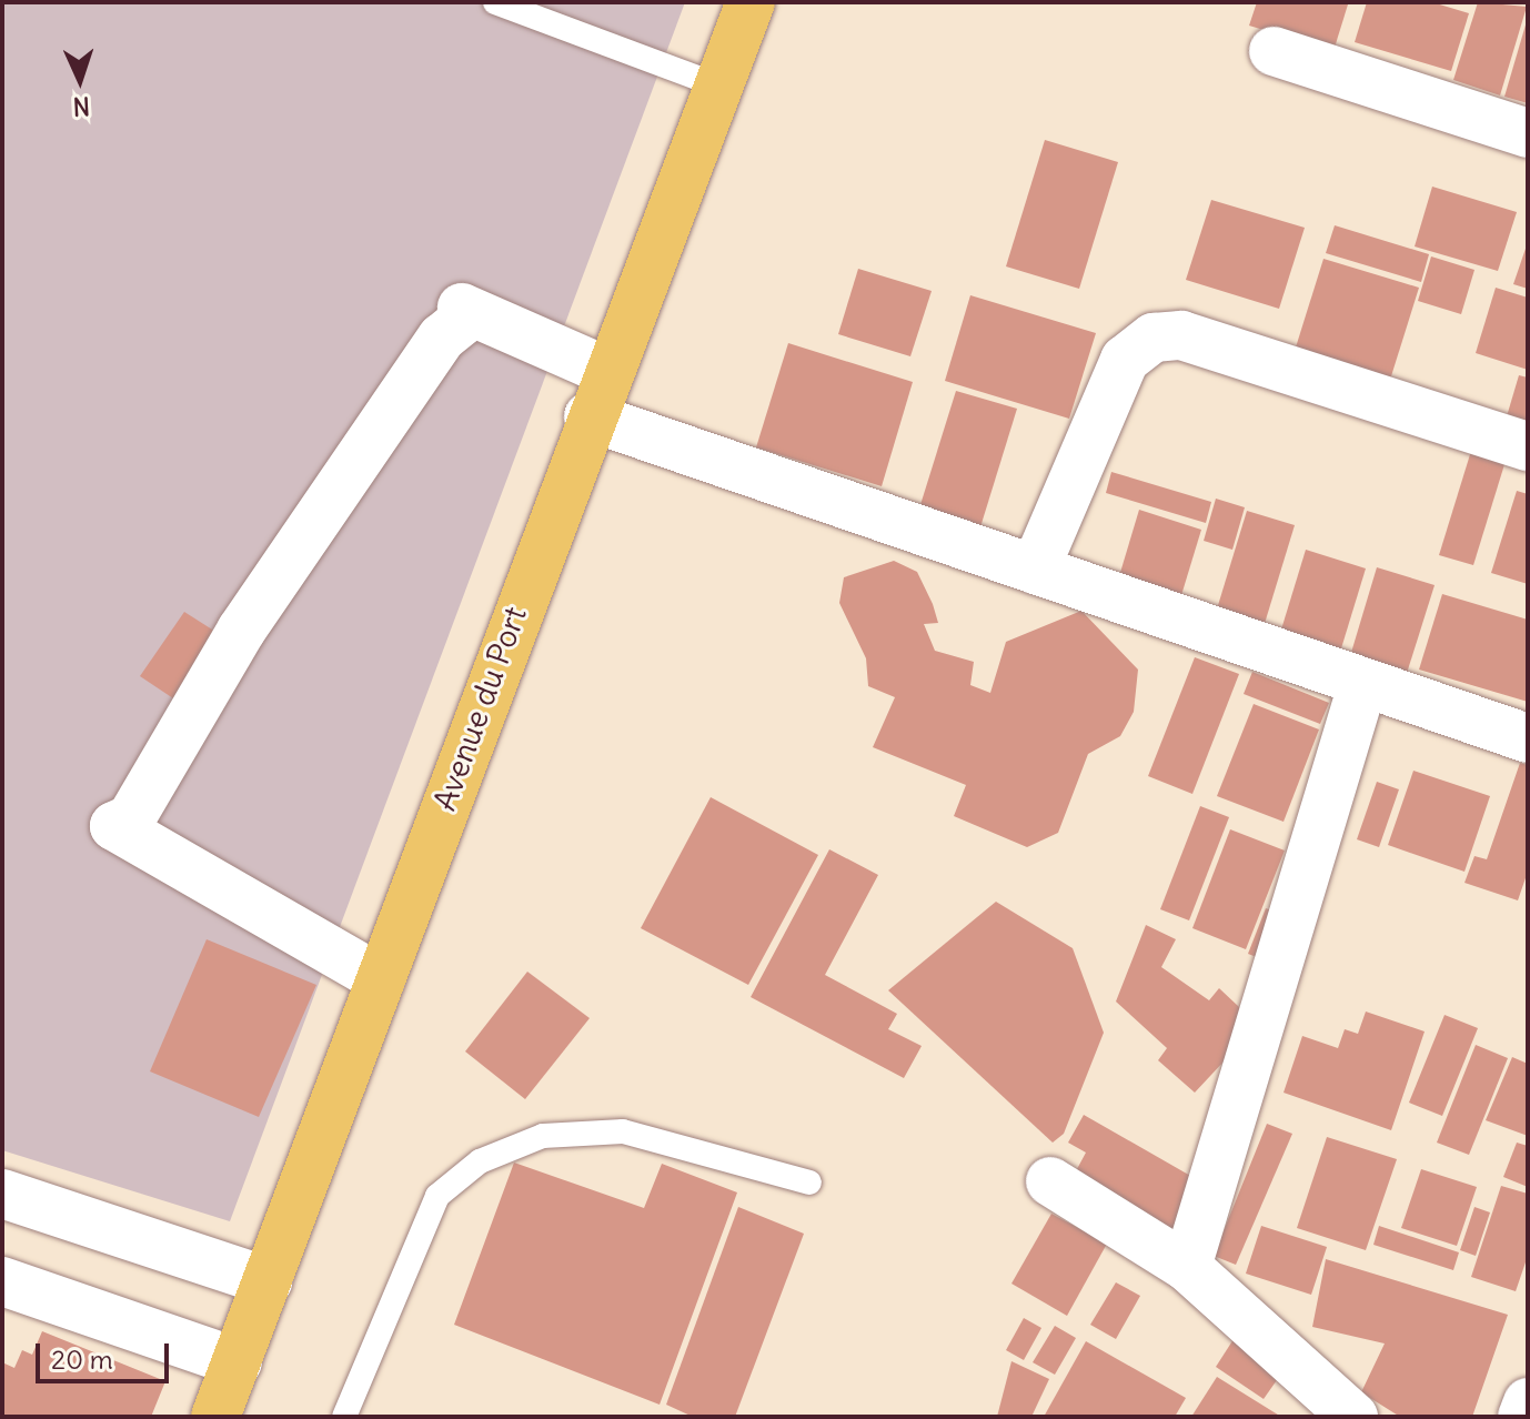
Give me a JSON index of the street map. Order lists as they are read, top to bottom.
{
  "streets": {
    "main road": ["Avenue du Port"]
  },
  "scale_bar": "20 m",
  "north": "bottom"
}
